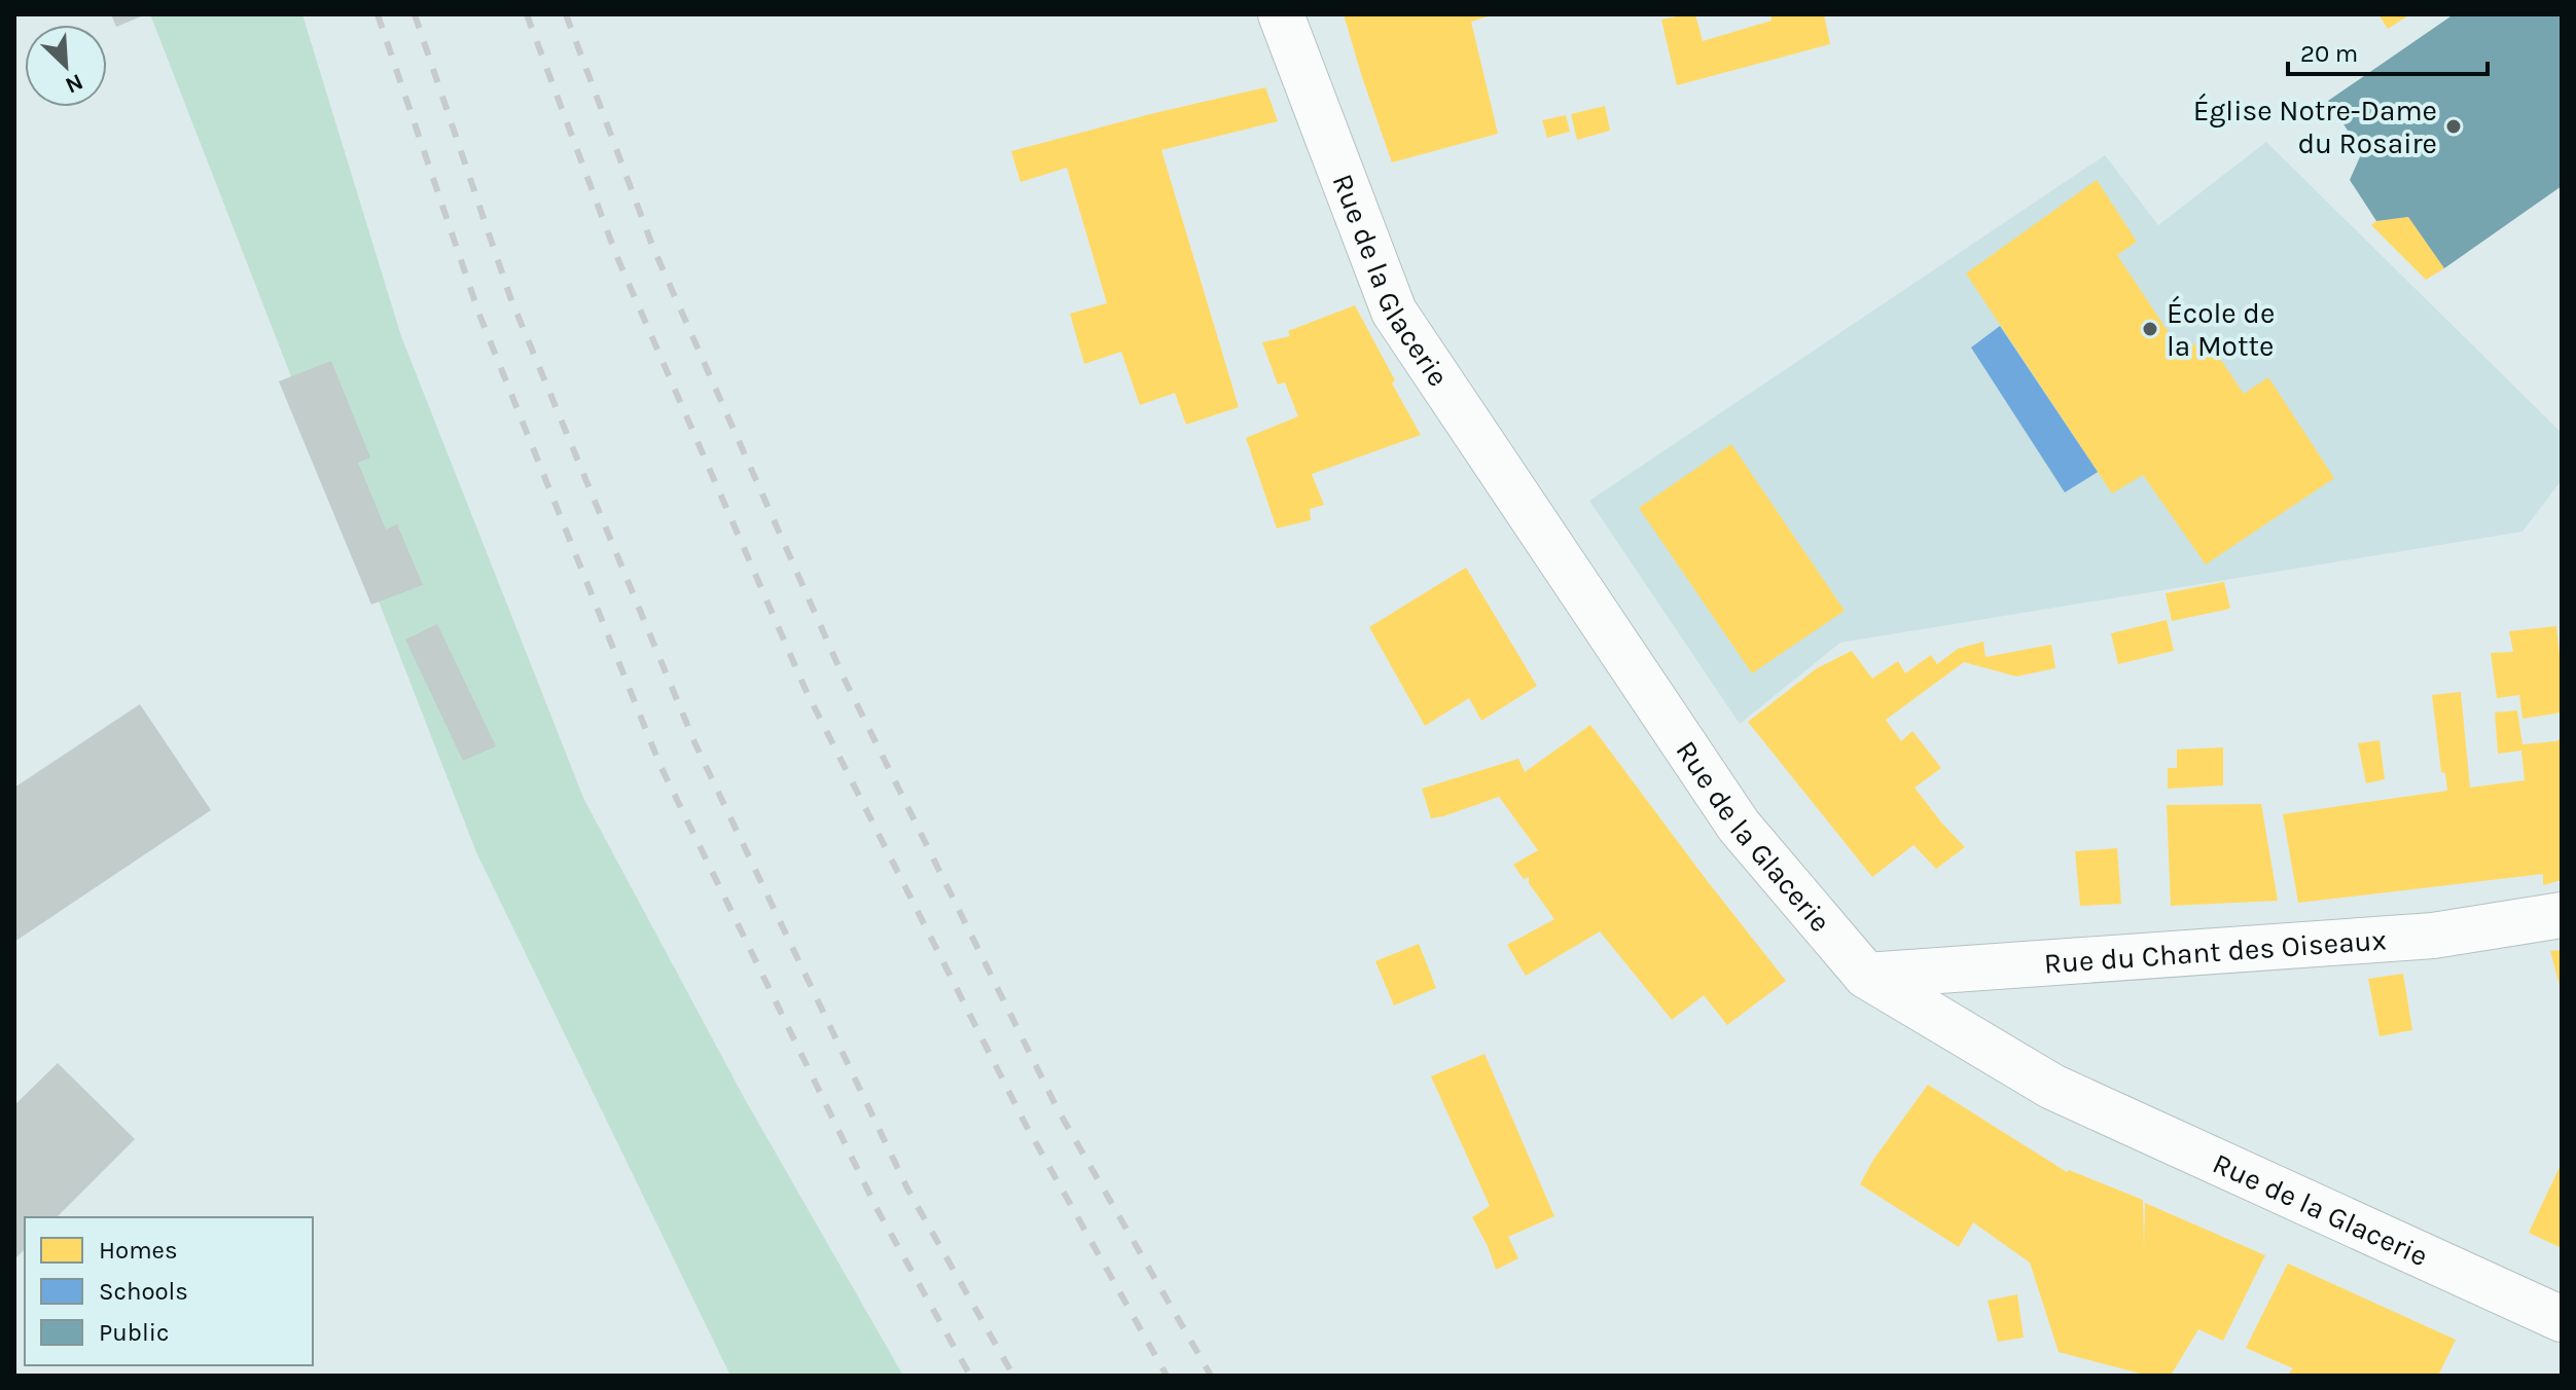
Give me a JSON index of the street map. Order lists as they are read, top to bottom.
{
  "streets": {
    "street": ["Rue de la Glacerie", "Rue du Chant des Oiseaux"]
  },
  "crossings": [
    ["Rue de la Glacerie", "Rue du Chant des Oiseaux"]
  ],
  "places": ["Église Notre-Dame du Rosaire", "École de la Motte"],
  "legend": ["Homes", "Schools", "Public"],
  "scale_bar": "20 m",
  "north": "bottom right"
}
